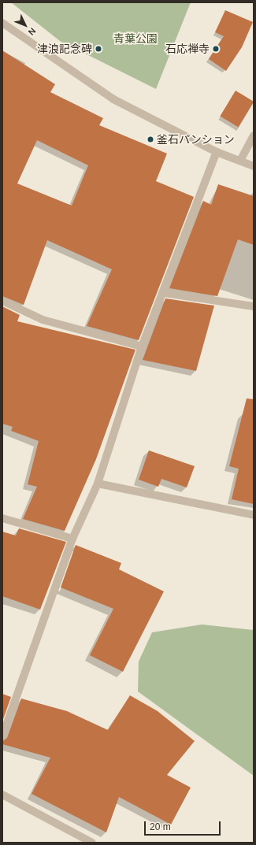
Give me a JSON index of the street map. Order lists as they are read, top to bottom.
{
  "parks": ["青葉公園"],
  "places": ["津浪記念碑", "石応禅寺", "釜石パンション"],
  "scale_bar": "20 m",
  "north": "bottom right"
}
